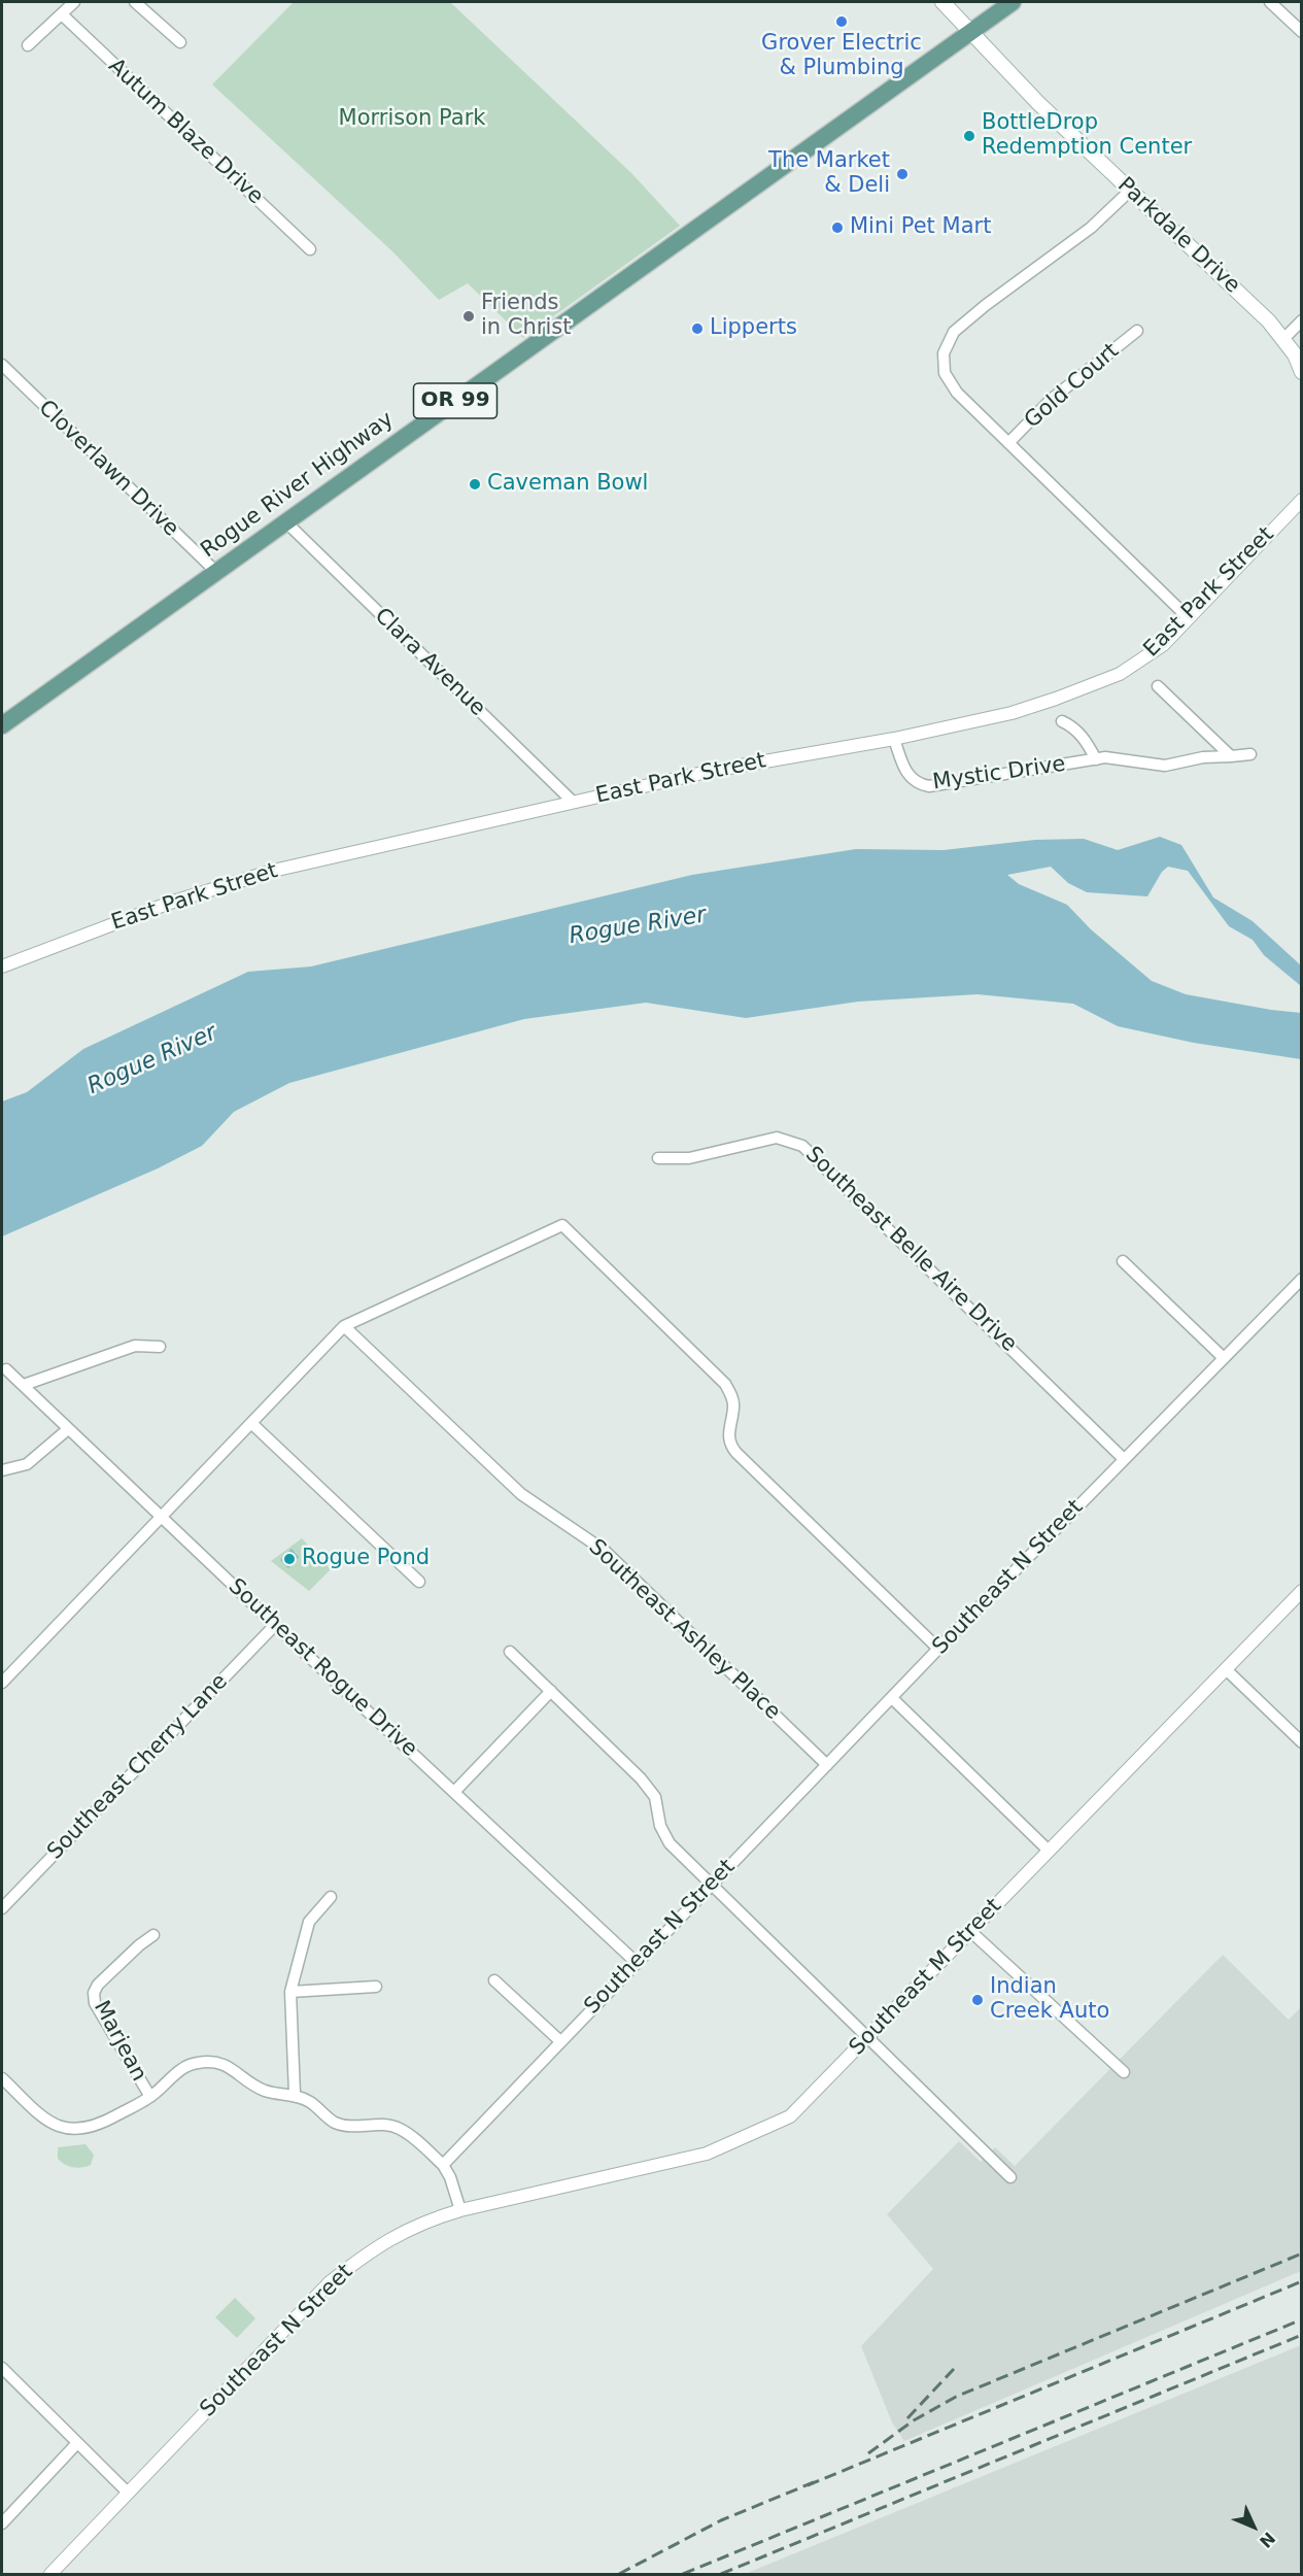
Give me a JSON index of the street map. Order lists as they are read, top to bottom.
{
  "streets": {
    "main road": ["Parkdale Drive", "OR 99", "Rogue River Highway"],
    "street": [
      "Autum Blaze Drive",
      "Gold Court",
      "Cloverlawn Drive",
      "East Park Street",
      "Clara Avenue",
      "Mystic Drive",
      "Southeast Belle Aire Drive",
      "Southeast N Street",
      "Southeast Ashley Place",
      "Southeast Rogue Drive",
      "Southeast Cherry Lane",
      "Southeast M Street",
      "Marjean"
    ]
  },
  "crossings": [
    ["Parkdale Drive", "Rogue River Highway"],
    ["Cloverlawn Drive", "Rogue River Highway"],
    ["Rogue River Highway", "Clara Avenue"],
    ["East Park Street", "Clara Avenue"],
    ["East Park Street", "Mystic Drive"],
    ["Southeast Belle Aire Drive", "Southeast N Street"],
    ["Southeast N Street", "Southeast Ashley Place"],
    ["Southeast N Street", "Southeast Rogue Drive"],
    ["Southeast N Street", "Southeast M Street"],
    ["Southeast Rogue Drive", "Southeast Cherry Lane"]
  ],
  "water": ["Rogue River"],
  "parks": ["Morrison Park"],
  "places": [
    "Grover Electric & Plumbing",
    "BottleDrop Redemption Center",
    "The Market & Deli",
    "Mini Pet Mart",
    "Friends in Christ",
    "Lipperts",
    "Caveman Bowl",
    "Rogue Pond",
    "Indian Creek Auto"
  ],
  "north": "bottom right"
}
